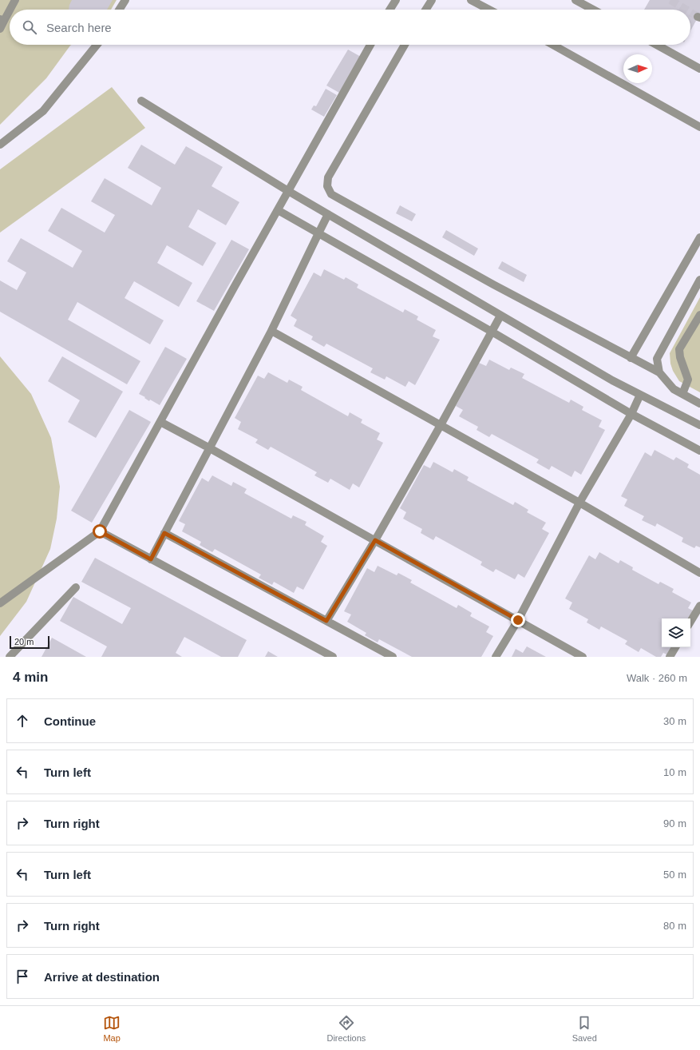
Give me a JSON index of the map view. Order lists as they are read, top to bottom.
{
  "scale_bar": "20 m",
  "north": "right",
  "page": {
    "search": "Search here",
    "scale": "20 m",
    "heading": ["4 min", "Walk · 260 m"],
    "list": [
      ["Continue", "30 m"],
      ["Turn left", "10 m"],
      ["Turn right", "90 m"],
      ["Turn left", "50 m"],
      ["Turn right", "80 m"],
      "Arrive at destination"
    ],
    "nav": ["Map", "Directions", "Saved"]
  }
}
